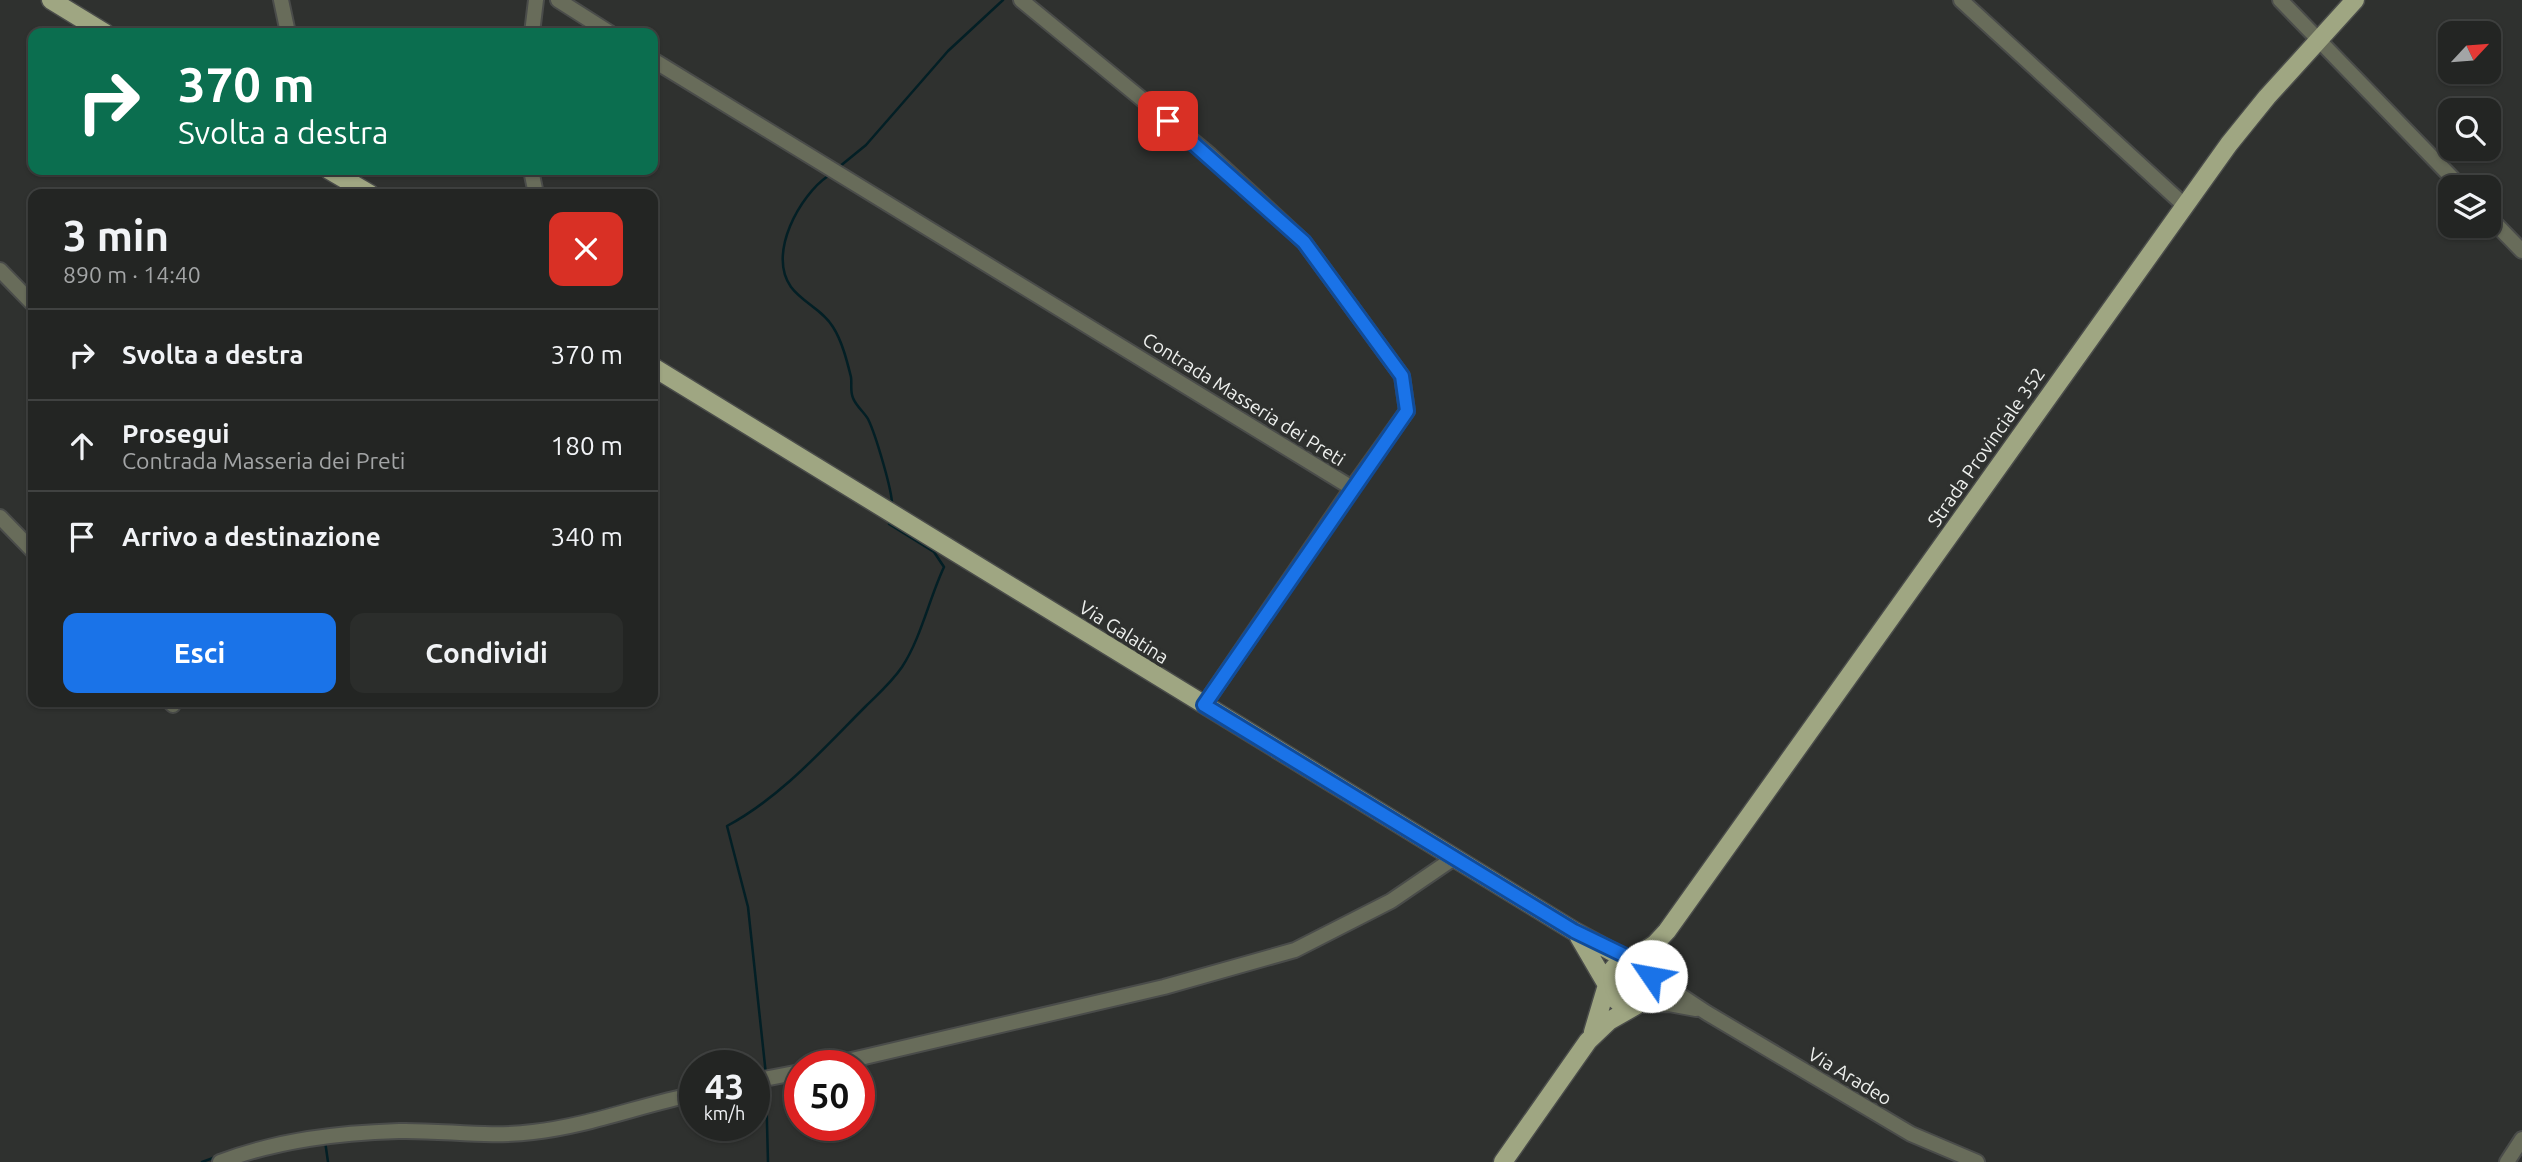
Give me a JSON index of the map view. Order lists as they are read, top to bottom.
{
  "streets": {
    "main road": ["Strada Provinciale 352", "Via Galatina"],
    "street": ["Contrada Masseria dei Preti", "Via Aradeo"]
  },
  "crossings": [
    ["Strada Provinciale 352", "Via Galatina"],
    ["Strada Provinciale 352", "Via Aradeo"],
    ["Via Galatina", "Via Aradeo"]
  ],
  "north": "top right",
  "page": {
    "turn": ["370 m", "Svolta a destra"],
    "heading": ["3 min", "890 m · 14:40"],
    "list": [
      {
        "name": "Svolta a destra",
        "value": "370 m"
      },
      {
        "name": "Prosegui",
        "note": "Contrada Masseria dei Preti",
        "value": "180 m"
      },
      {
        "name": "Arrivo a destinazione",
        "value": "340 m"
      }
    ],
    "buttons": ["Esci", "Condividi"],
    "speed": "43 km/h",
    "limit": "50"
  }
}
